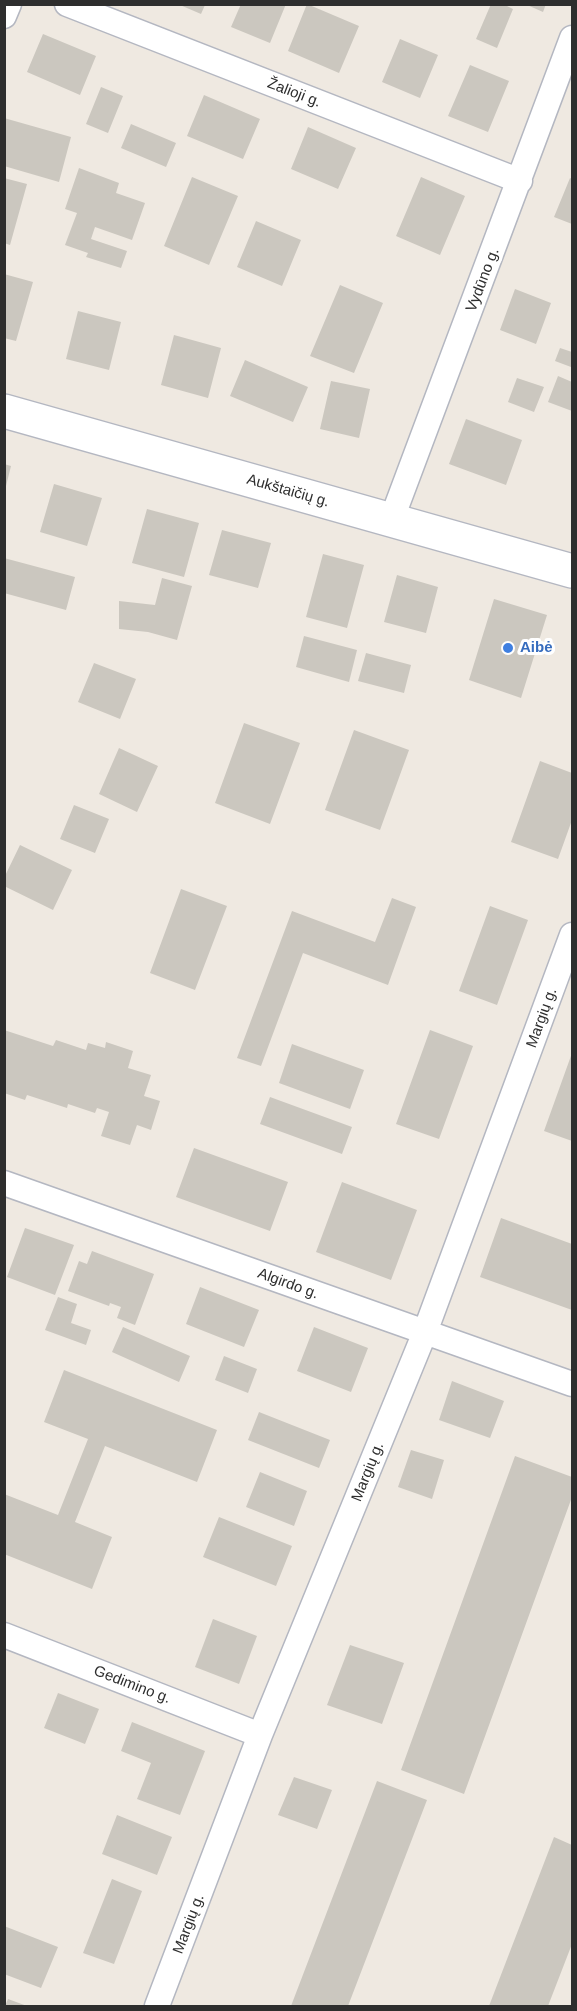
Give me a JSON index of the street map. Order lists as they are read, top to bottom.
{
  "streets": {
    "main road": ["Aukštaičių g."],
    "street": [
      "Žalioji g.",
      "Vydūno g.",
      "Margių g.",
      "Algirdo g.",
      "Gedimino g."
    ]
  },
  "crossings": [
    ["Žalioji g.", "Vydūno g."],
    ["Vydūno g.", "Aukštaičių g."],
    ["Margių g.", "Algirdo g."],
    ["Margių g.", "Gedimino g."]
  ],
  "places": ["Aibė"]
}
